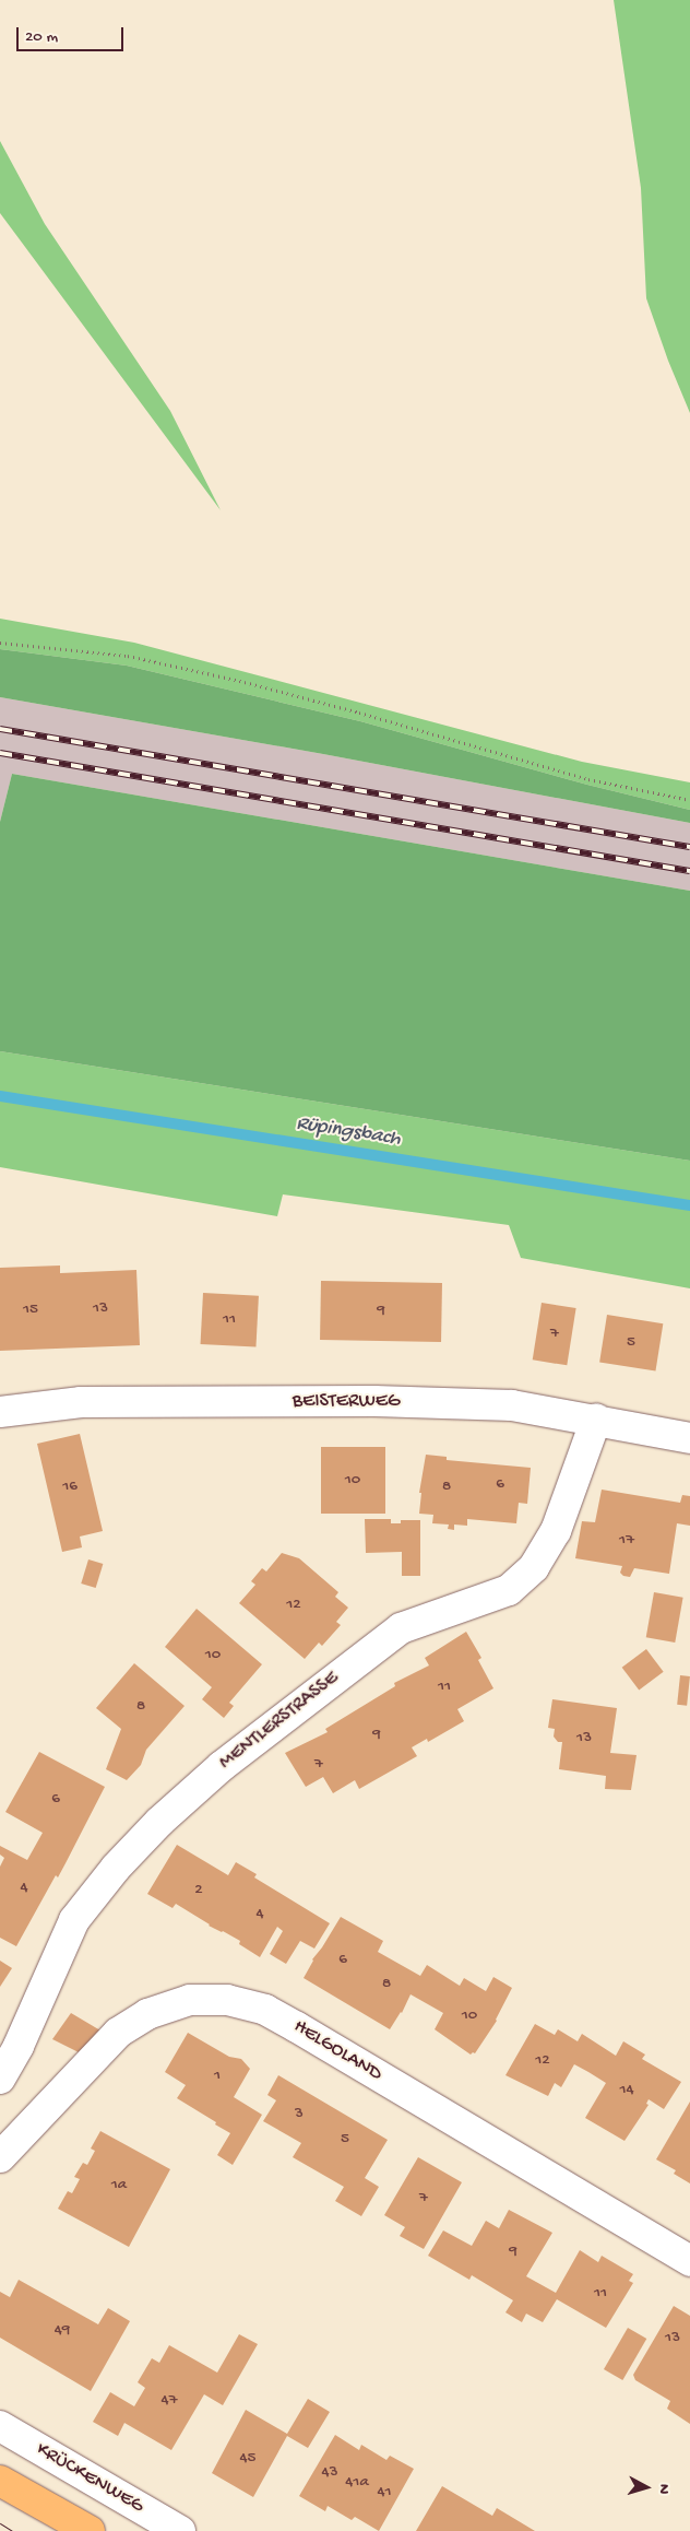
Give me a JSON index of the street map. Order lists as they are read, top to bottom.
{
  "streets": {
    "street": [
      "BEISTERWEG",
      "MENTLERSTRASSE",
      "HELGOLAND",
      "KRÜCKENWEG"
    ]
  },
  "crossings": [
    ["BEISTERWEG", "MENTLERSTRASSE"]
  ],
  "water": ["Rüpingsbach"],
  "house_numbers": [
    "13",
    "15",
    "9",
    "11",
    "7",
    "5",
    "10",
    "6",
    "16",
    "8",
    "17",
    "12",
    "10",
    "11",
    "8",
    "9",
    "13",
    "7",
    "6",
    "4",
    "2",
    "4",
    "6",
    "8",
    "10",
    "12",
    "1",
    "14",
    "3",
    "5",
    "1a",
    "7",
    "9",
    "11",
    "49",
    "13",
    "47",
    "45",
    "43",
    "41a",
    "41"
  ],
  "scale_bar": "20 m",
  "north": "right"
}
